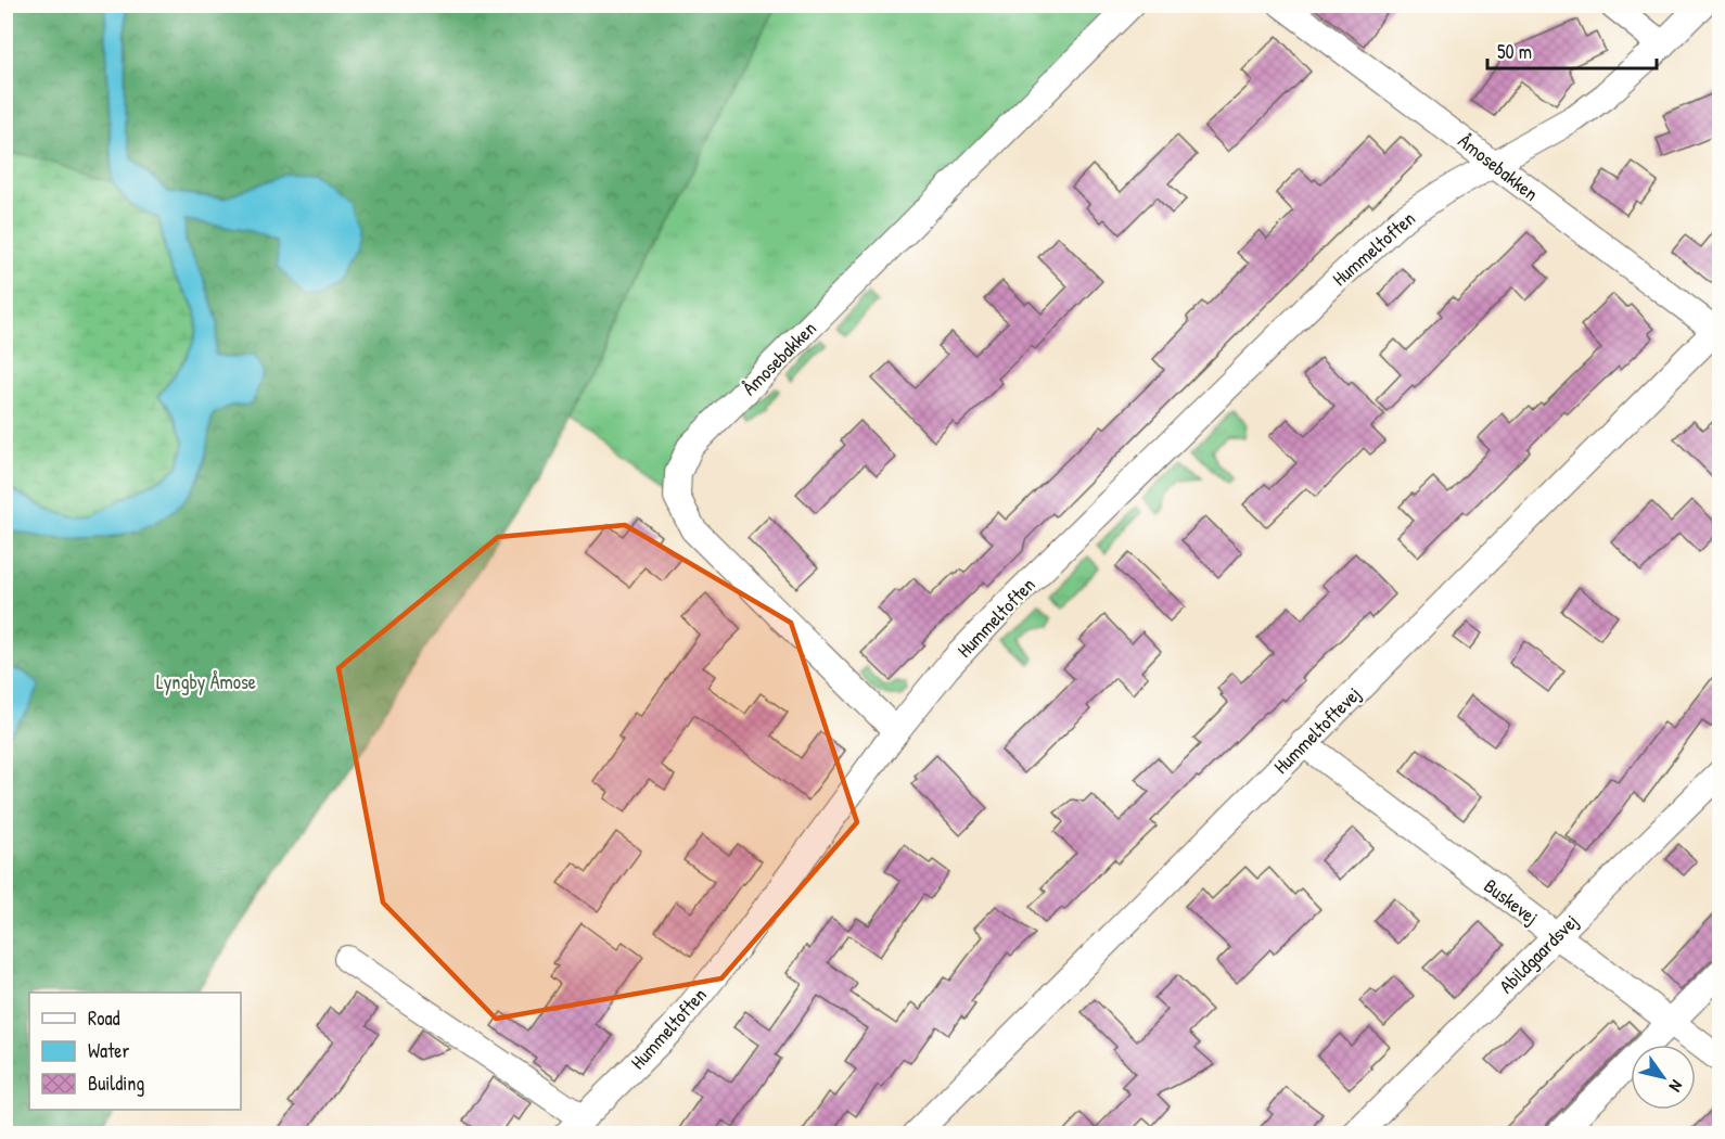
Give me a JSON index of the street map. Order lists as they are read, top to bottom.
{
  "streets": {
    "street": [
      "Åmosebakken",
      "Hummeltoften",
      "Hummeltoftevej",
      "Buskevej",
      "Abildgaardsvej"
    ]
  },
  "crossings": [
    ["Åmosebakken", "Hummeltoften"],
    ["Åmosebakken", "Hummeltoftevej"],
    ["Hummeltoftevej", "Buskevej"],
    ["Buskevej", "Abildgaardsvej"]
  ],
  "parks": ["Lyngby Åmose"],
  "legend": ["Road", "Water", "Building"],
  "scale_bar": "50 m",
  "north": "bottom right"
}
